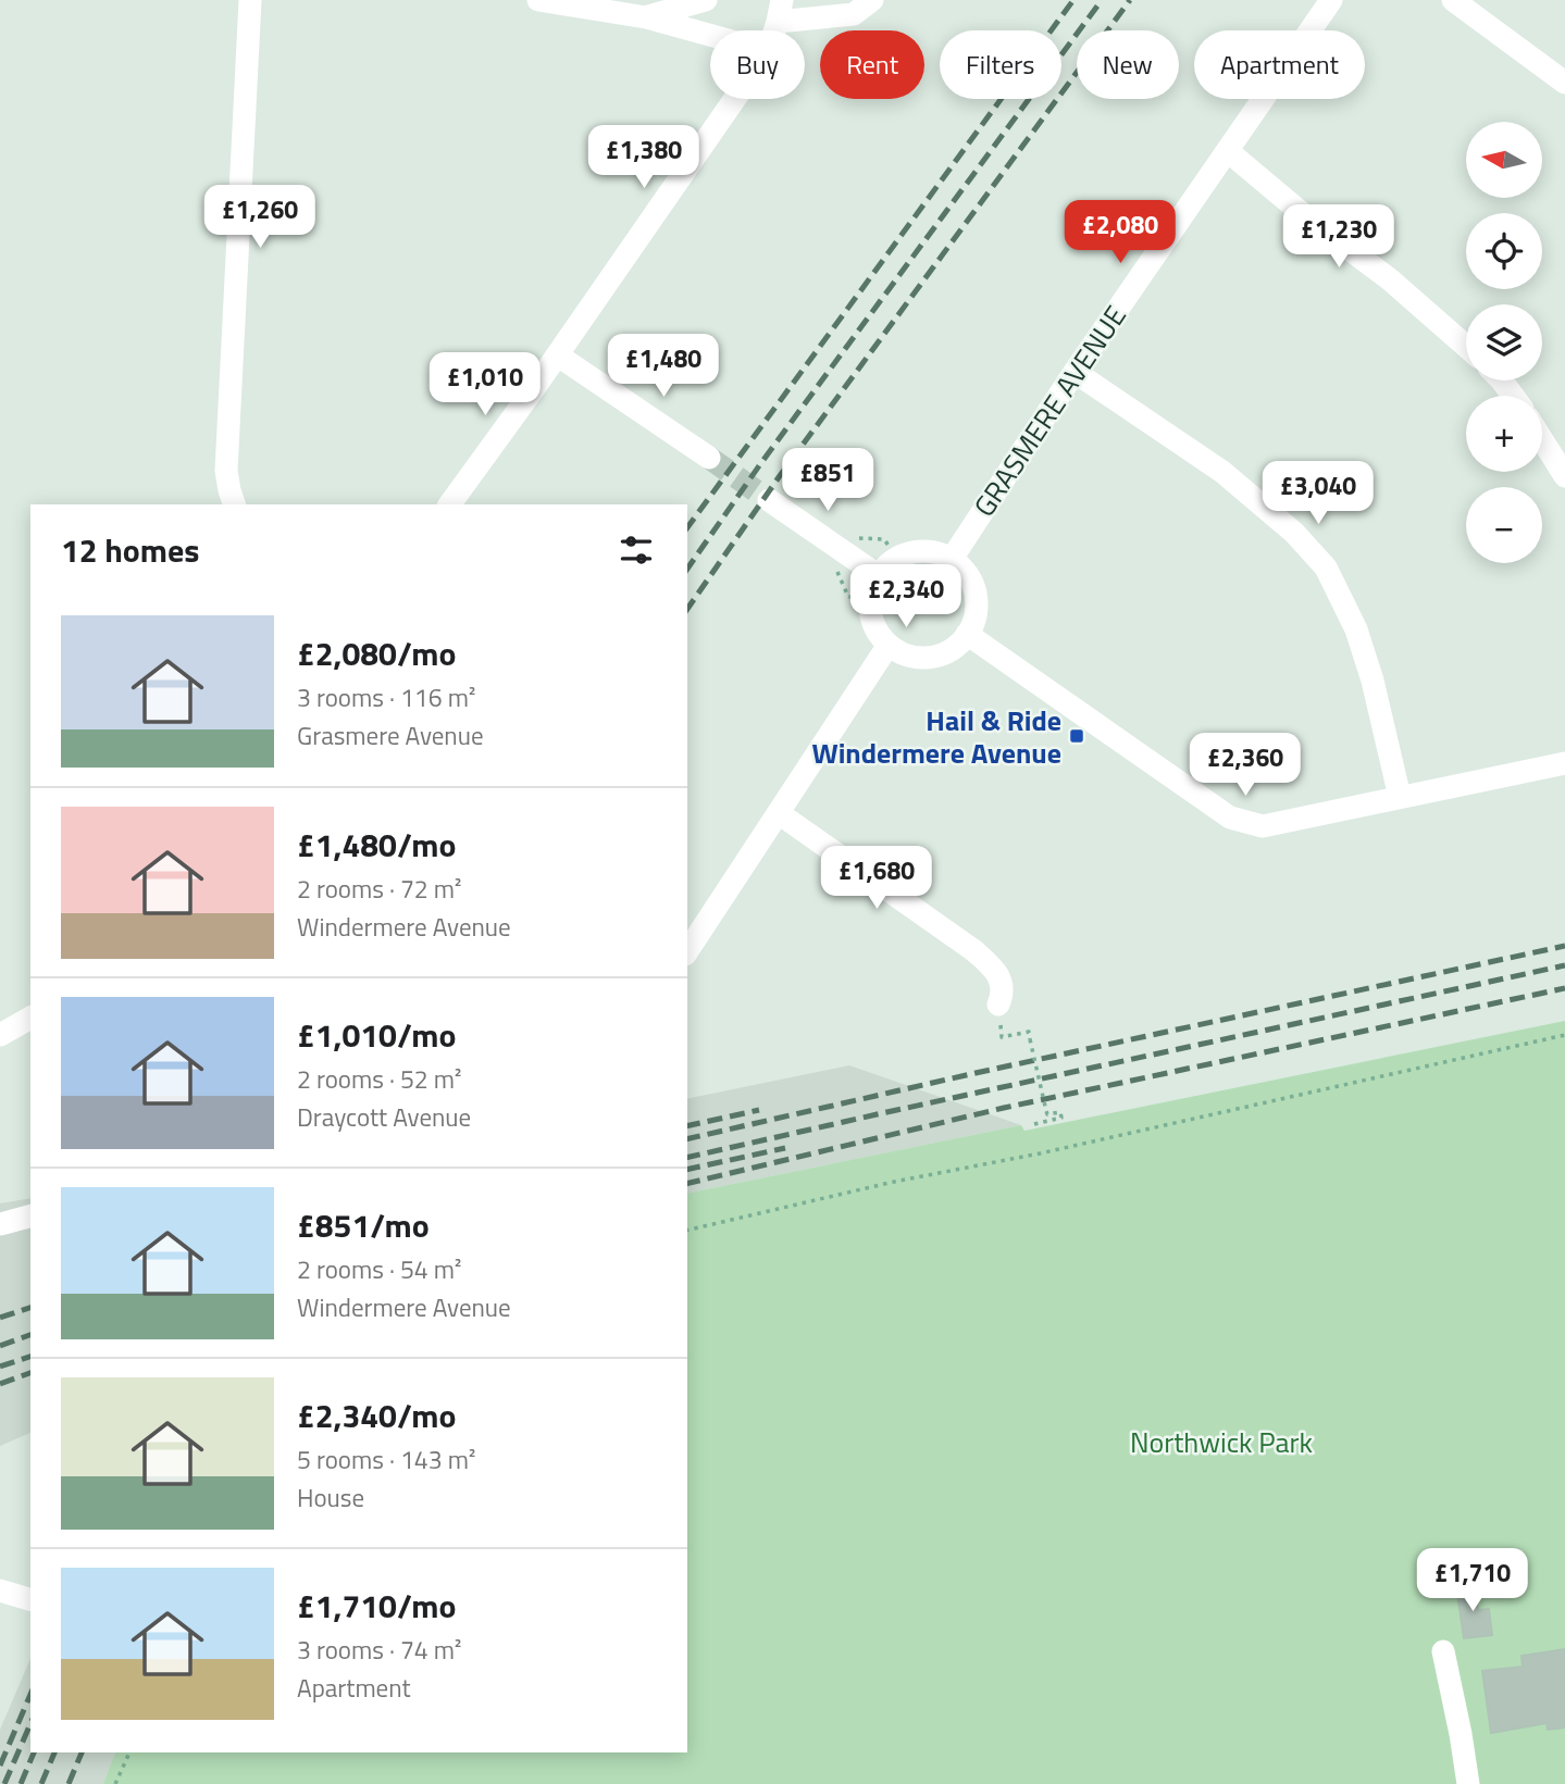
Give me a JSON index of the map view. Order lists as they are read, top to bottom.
{
  "streets": {
    "street": ["GRASMERE AVENUE"]
  },
  "parks": ["Northwick Park"],
  "places": {
    "transit": ["Hail & Ride Windermere Avenue"]
  },
  "north": "left",
  "page": {
    "chip": [
      "Buy",
      "Rent",
      "Filters",
      "New",
      "Apartment"
    ],
    "map_buttons": ["+", "−"],
    "price": [
      "£1,380",
      "£1,260",
      "£2,080",
      "£1,230",
      "£1,480",
      "£1,010",
      "£851",
      "£3,040",
      "£2,340",
      "£2,360",
      "£1,680",
      "£1,710"
    ],
    "heading": "12 homes",
    "list": [
      {
        "name": "£2,080/mo",
        "note": "3 rooms · 116 m² · Grasmere Avenue"
      },
      {
        "name": "£1,480/mo",
        "note": "2 rooms · 72 m² · Windermere Avenue"
      },
      {
        "name": "£1,010/mo",
        "note": "2 rooms · 52 m² · Draycott Avenue"
      },
      {
        "name": "£851/mo",
        "note": "2 rooms · 54 m² · Windermere Avenue"
      },
      {
        "name": "£2,340/mo",
        "note": "5 rooms · 143 m² · House"
      },
      {
        "name": "£1,710/mo",
        "note": "3 rooms · 74 m² · Apartment"
      }
    ]
  }
}
